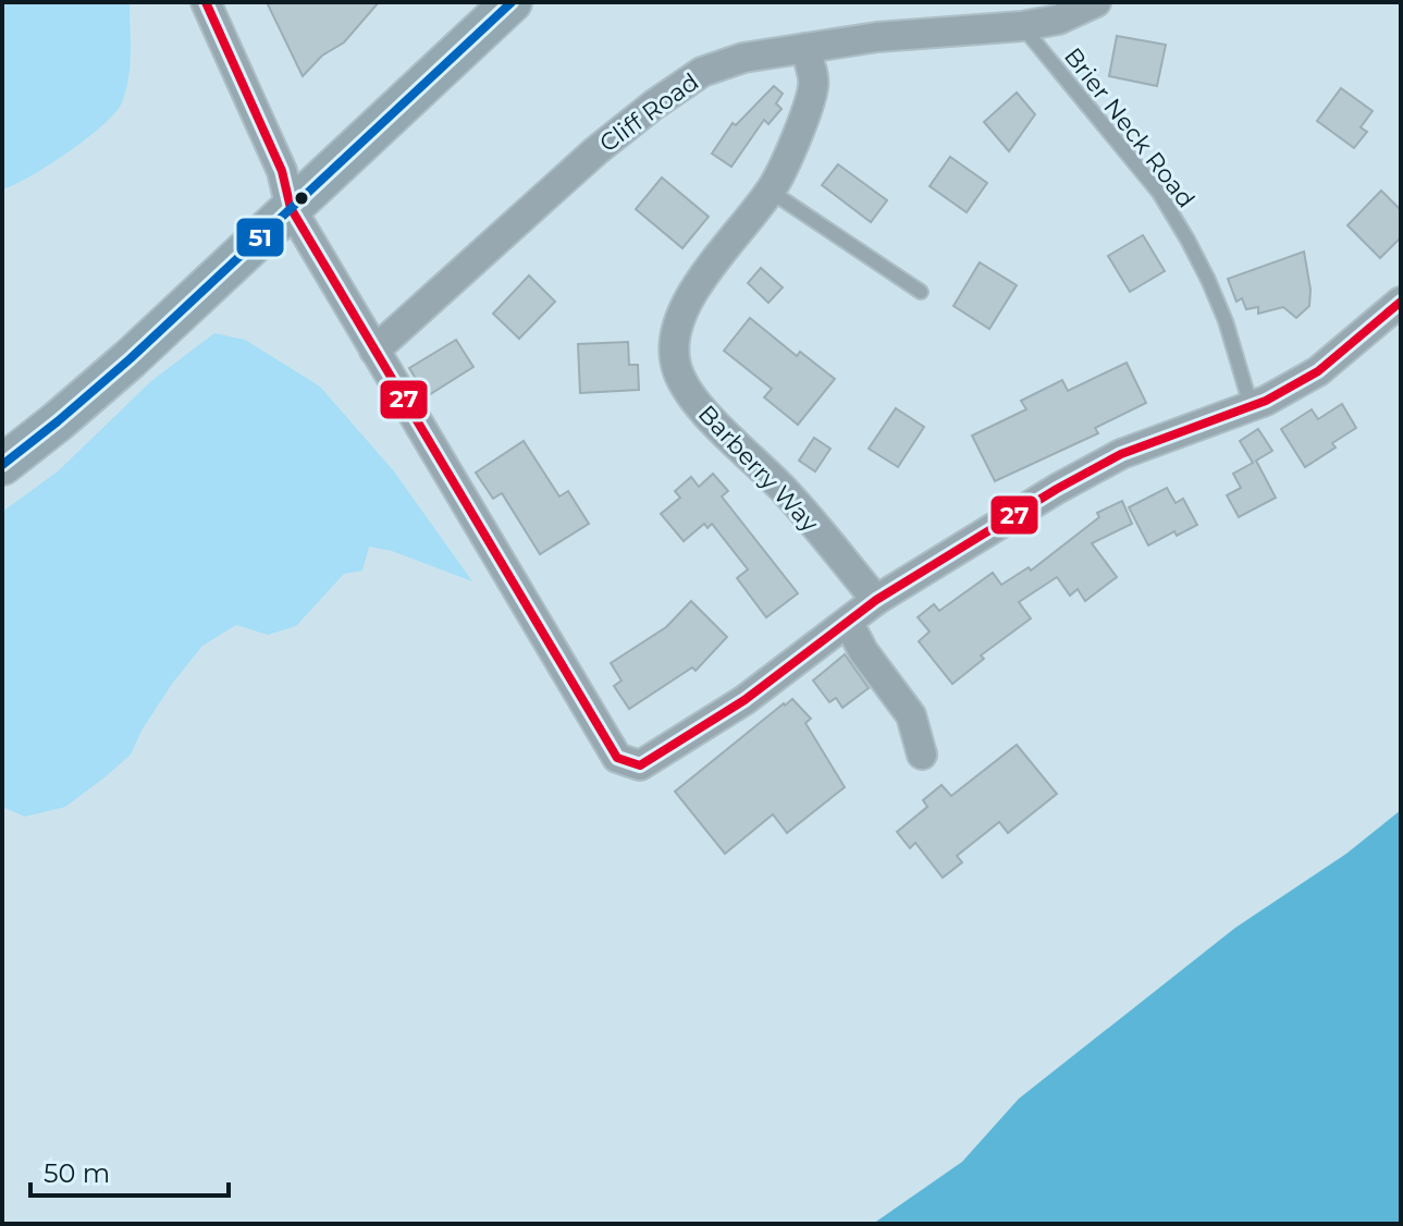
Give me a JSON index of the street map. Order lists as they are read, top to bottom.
{
  "streets": {
    "street": ["Cliff Road", "Barberry Way"],
    "lane": ["Brier Neck Road"]
  },
  "crossings": [
    ["Cliff Road", "Brier Neck Road"],
    ["Cliff Road", "Barberry Way"]
  ],
  "lines": ["transit line 27", "transit line 51"],
  "scale_bar": "50 m"
}
